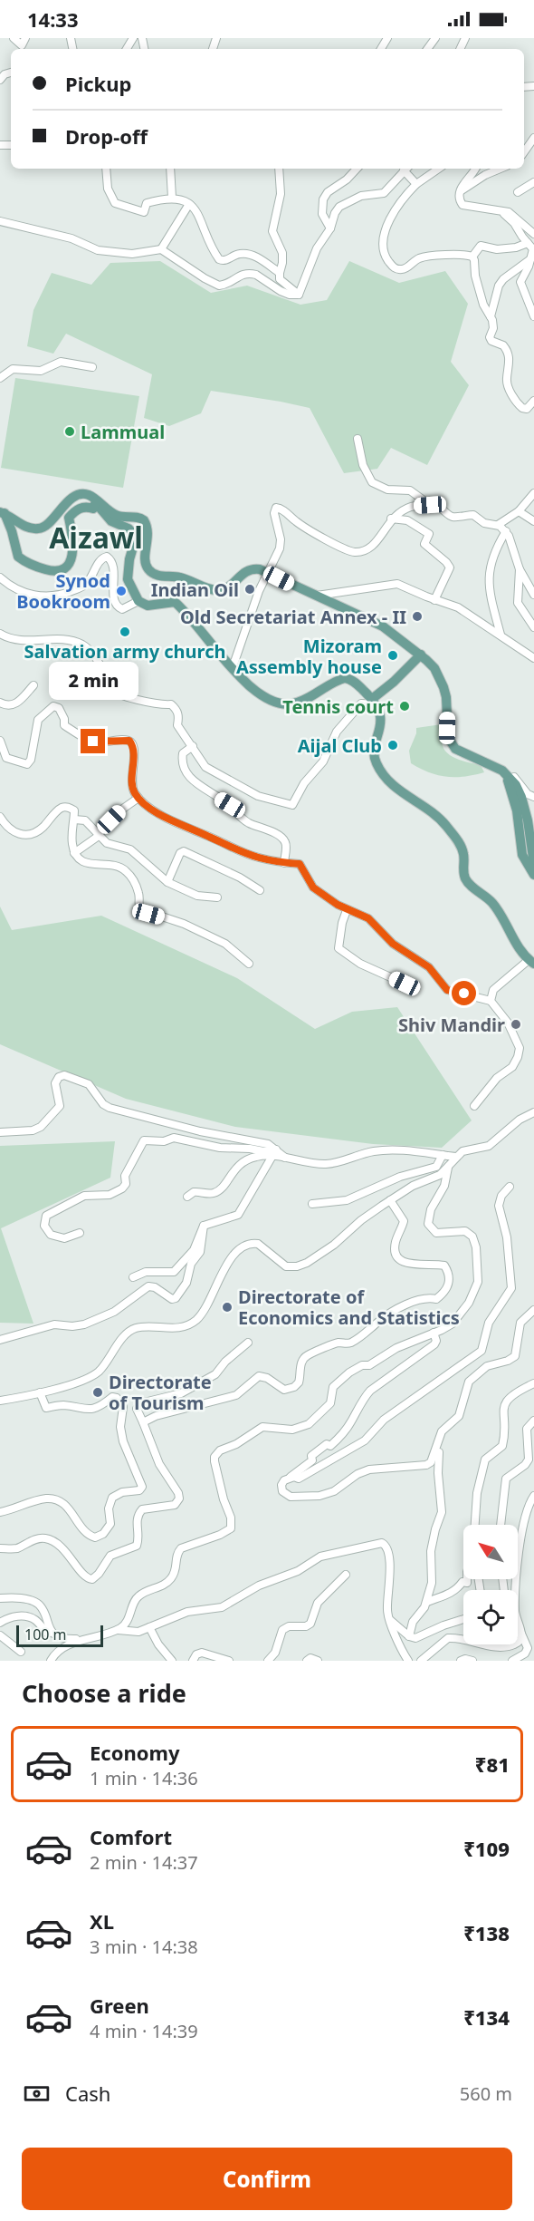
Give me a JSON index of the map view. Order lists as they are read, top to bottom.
{
  "districts": ["Aizawl"],
  "places": [
    "Lammual",
    "Indian Oil",
    "Synod Bookroom",
    "Old Secretariat Annex - II",
    "Salvation army church",
    "Mizoram Assembly house",
    "Tennis court",
    "Aijal Club",
    "Shiv Mandir",
    "Directorate of Economics and Statistics",
    "Directorate of Tourism"
  ],
  "scale_bar": "100 m",
  "north": "top left",
  "page": {
    "status": "14:33",
    "banner": ["Pickup", "Drop-off"],
    "bubble": "2 min",
    "scale": "100 m",
    "heading": "Choose a ride",
    "list": [
      {
        "name": "Economy",
        "note": "1 min · 14:36",
        "value": "₹81"
      },
      {
        "name": "Comfort",
        "note": "2 min · 14:37",
        "value": "₹109"
      },
      {
        "name": "XL",
        "note": "3 min · 14:38",
        "value": "₹138"
      },
      {
        "name": "Green",
        "note": "4 min · 14:39",
        "value": "₹134"
      }
    ],
    "pay": ["Cash", "560 m"],
    "buttons": "Confirm"
  }
}
